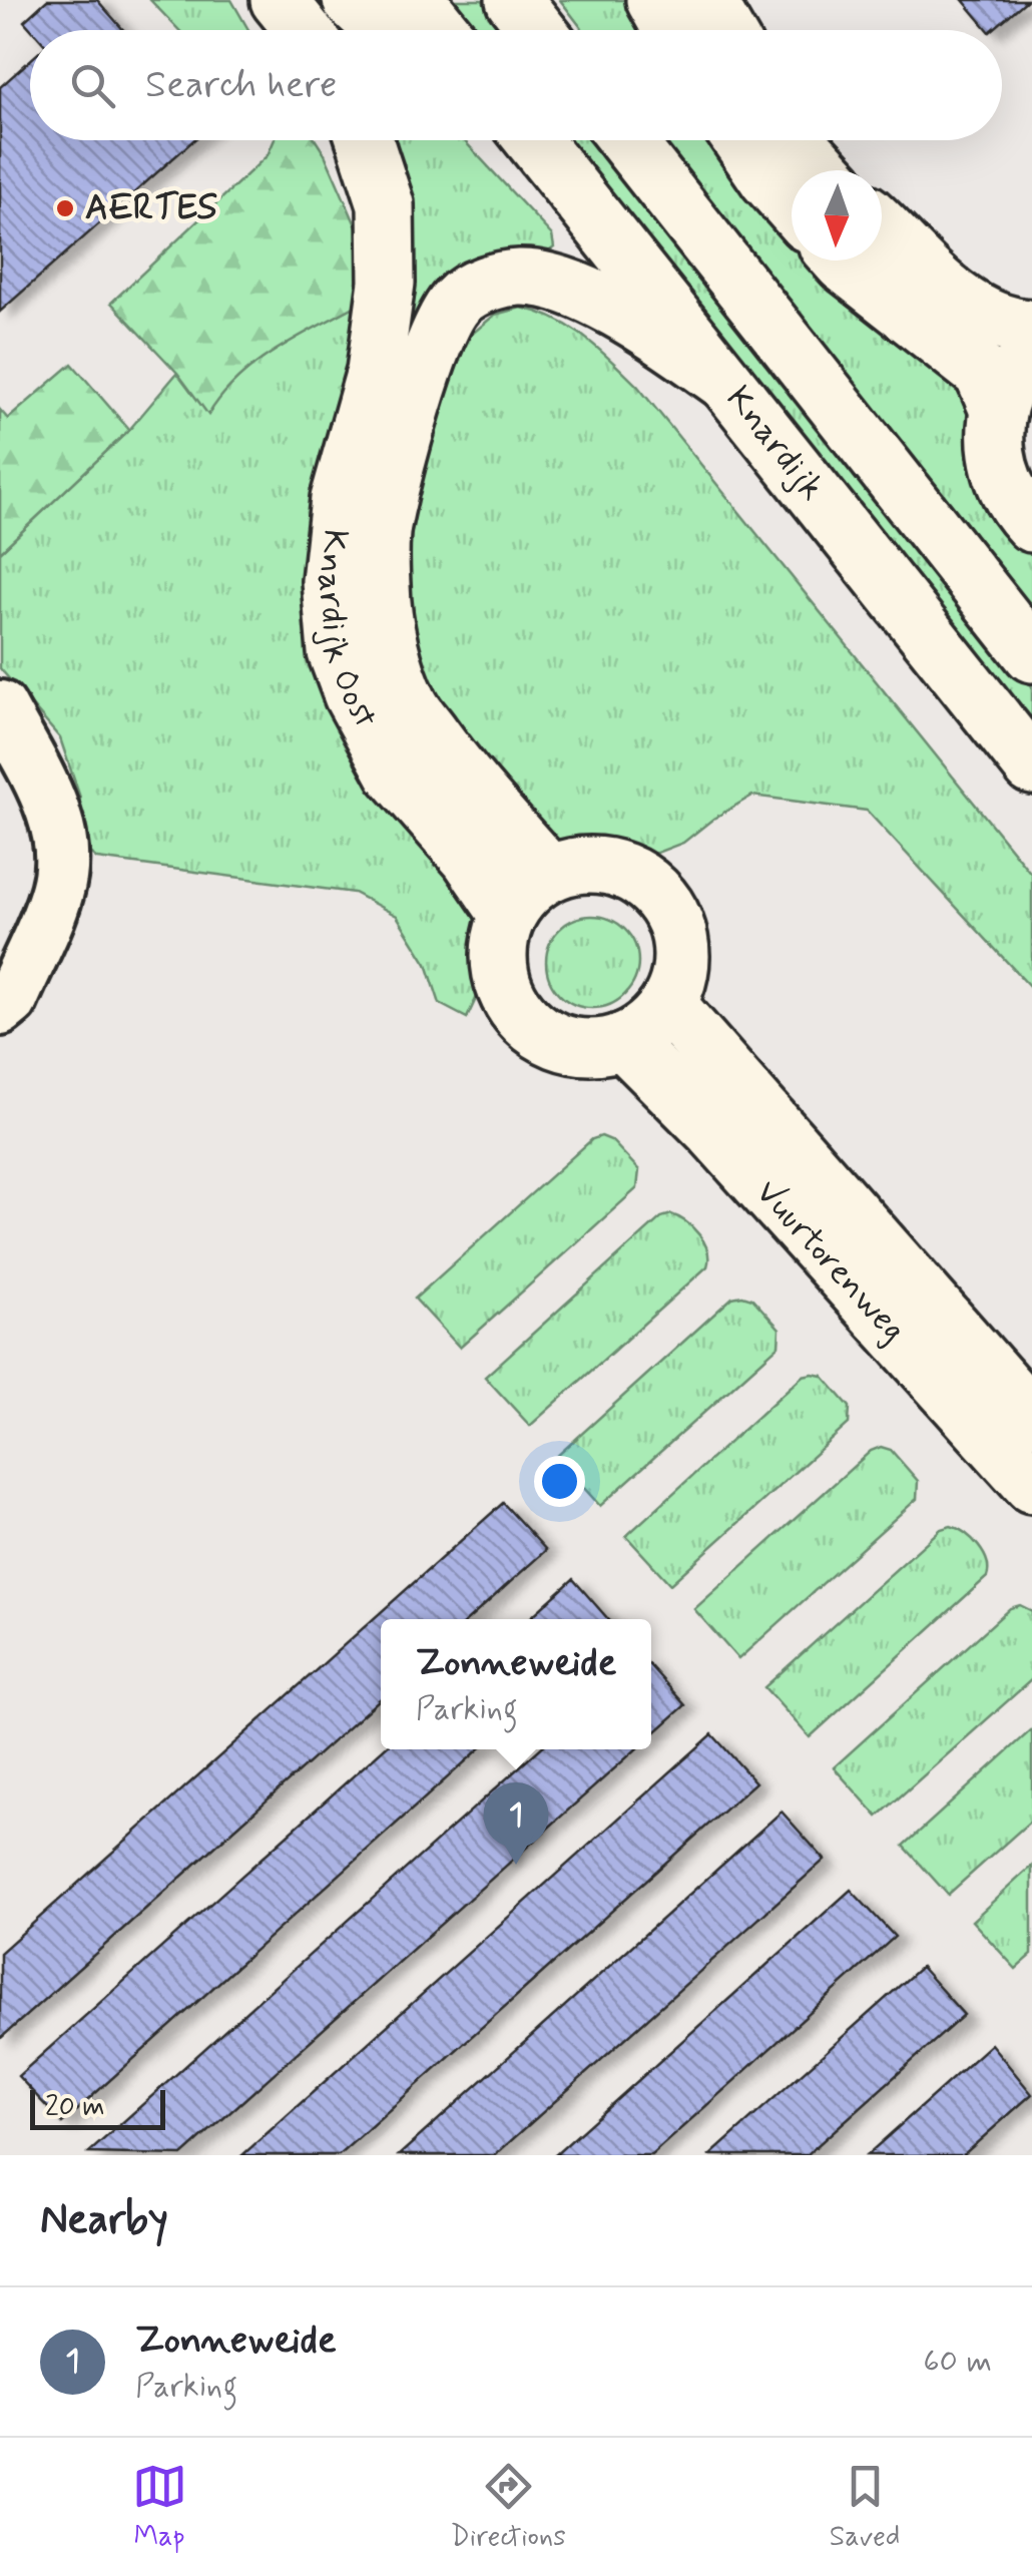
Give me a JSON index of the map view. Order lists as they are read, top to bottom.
{
  "streets": {
    "street": ["Knardijk", "Knardijk Oost", "Vuurtorenweg"]
  },
  "crossings": [
    ["Knardijk Oost", "Vuurtorenweg"]
  ],
  "places": ["AERTES"],
  "scale_bar": "20 m",
  "north": "bottom",
  "page": {
    "search": "Search here",
    "popup": ["Zonneweide", "Parking"],
    "pins": "1",
    "scale": "20 m",
    "heading": "Nearby",
    "list": [
      {
        "mark": "1",
        "name": "Zonneweide",
        "note": "Parking",
        "value": "60 m"
      }
    ],
    "nav": ["Map", "Directions", "Saved"]
  }
}
